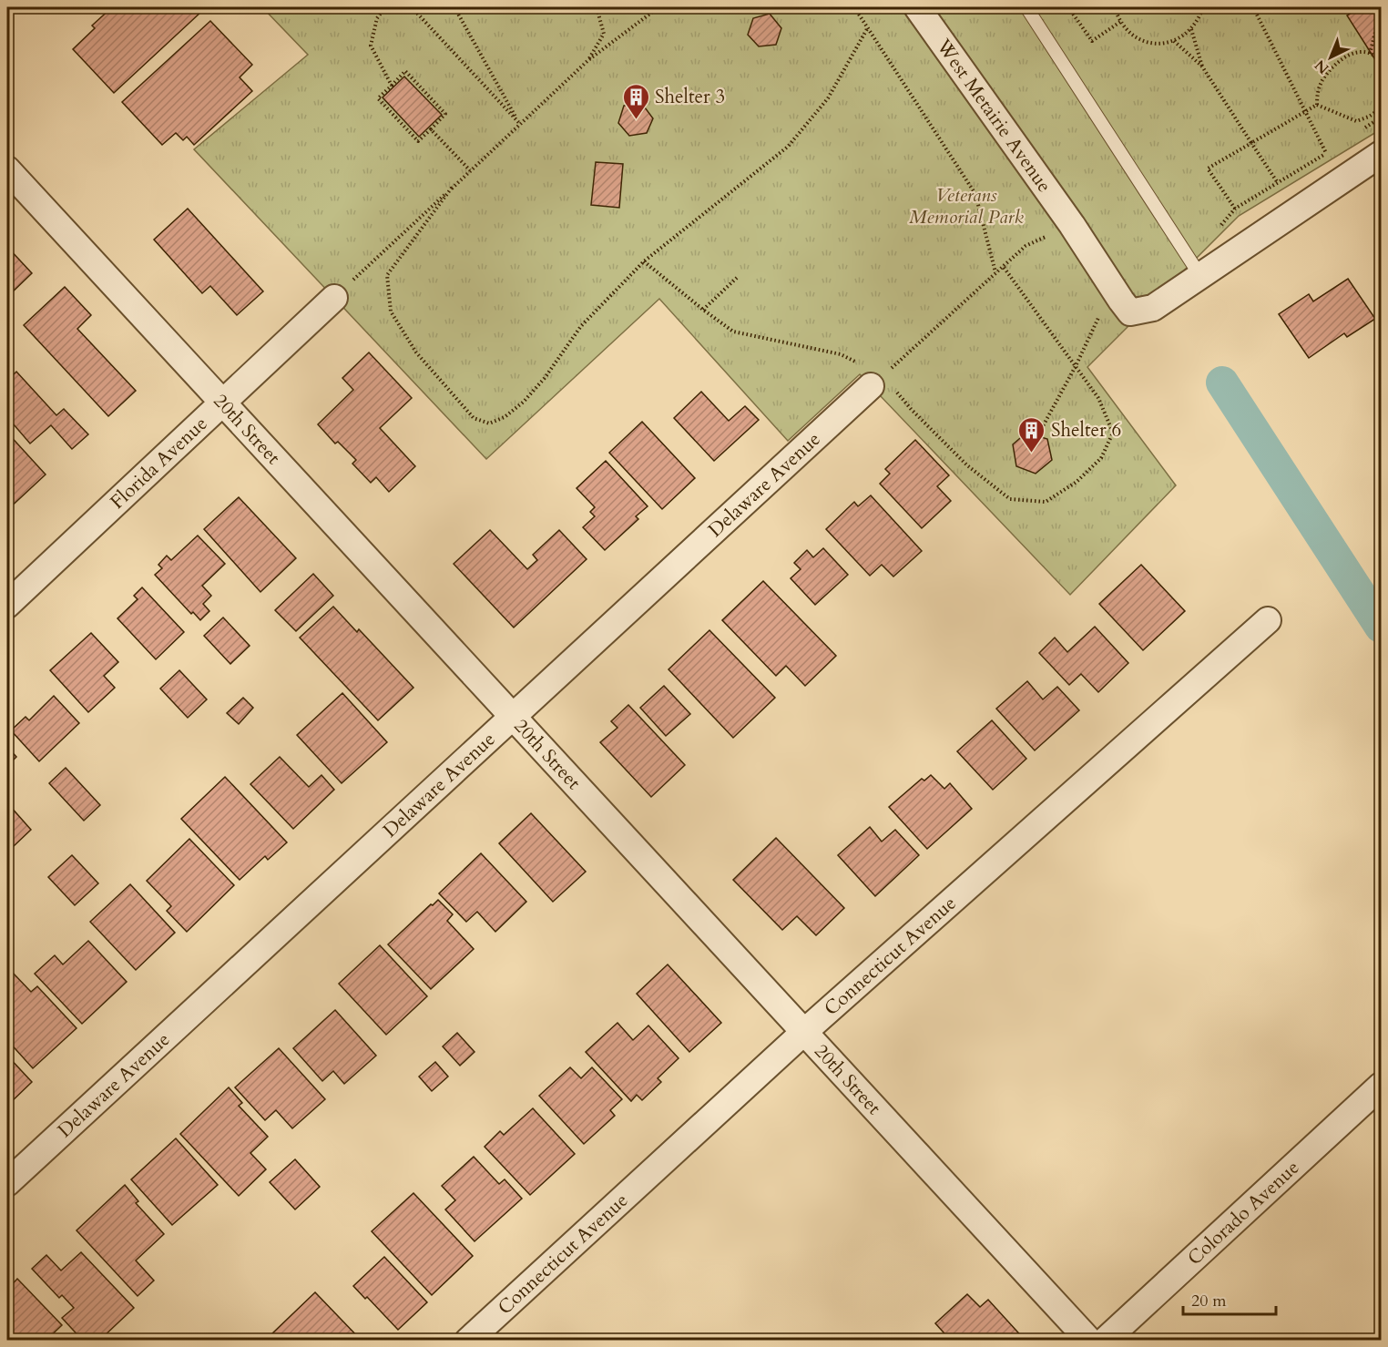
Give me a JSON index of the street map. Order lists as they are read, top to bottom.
{
  "streets": {
    "street": [
      "West Metairie Avenue",
      "20th Street",
      "Florida Avenue",
      "Delaware Avenue",
      "Connecticut Avenue",
      "Colorado Avenue"
    ]
  },
  "crossings": [
    ["20th Street", "Florida Avenue"],
    ["20th Street", "Delaware Avenue"],
    ["20th Street", "Connecticut Avenue"]
  ],
  "parks": ["Veterans Memorial Park"],
  "places": {
    "building": ["Shelter 3", "Shelter 6"]
  },
  "scale_bar": "20 m",
  "north": "bottom left"
}
